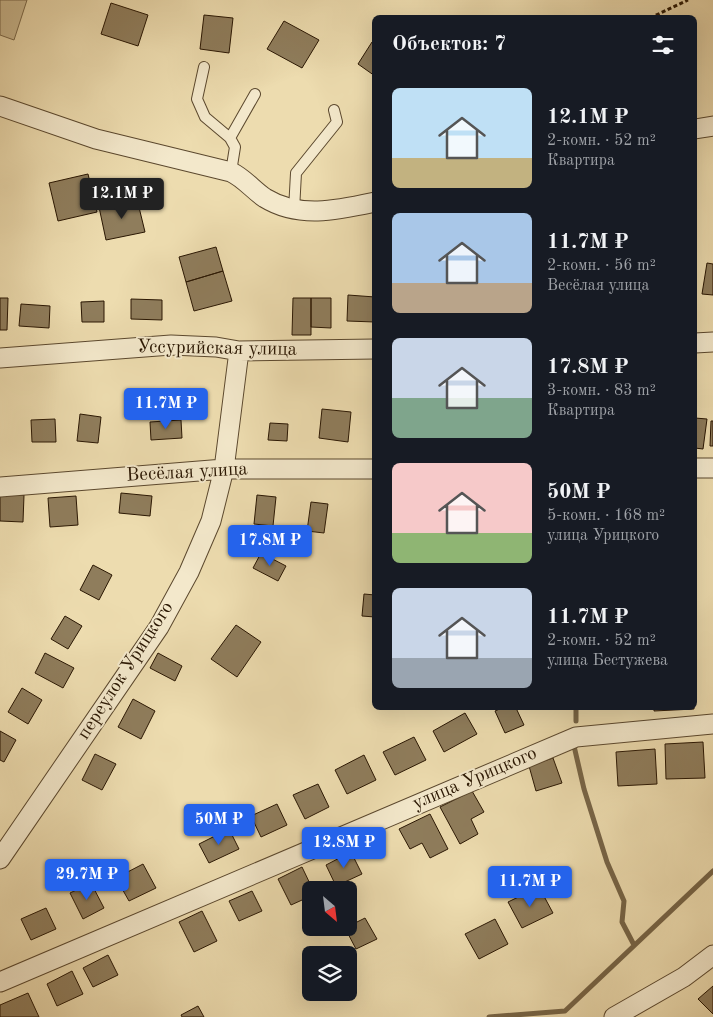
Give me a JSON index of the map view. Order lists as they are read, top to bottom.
{
  "streets": {
    "street": [
      "Уссурийская улица",
      "Весёлая улица",
      "переулок Урицкого",
      "улица Урицкого"
    ]
  },
  "crossings": [
    ["Уссурийская улица", "переулок Урицкого"],
    ["Весёлая улица", "переулок Урицкого"]
  ],
  "north": "bottom right",
  "page": {
    "heading": "Объектов: 7",
    "list": [
      {
        "name": "12.1M ₽",
        "note": "2-комн. · 52 m² · Квартира"
      },
      {
        "name": "11.7M ₽",
        "note": "2-комн. · 56 m² · Весёлая улица"
      },
      {
        "name": "17.8M ₽",
        "note": "3-комн. · 83 m² · Квартира"
      },
      {
        "name": "50M ₽",
        "note": "5-комн. · 168 m² · улица Урицкого"
      },
      {
        "name": "11.7M ₽",
        "note": "2-комн. · 52 m² · улица Бестужева"
      }
    ],
    "price": [
      "12.1M ₽",
      "11.7M ₽",
      "17.8M ₽",
      "50M ₽",
      "12.8M ₽",
      "29.7M ₽",
      "11.7M ₽"
    ]
  }
}
